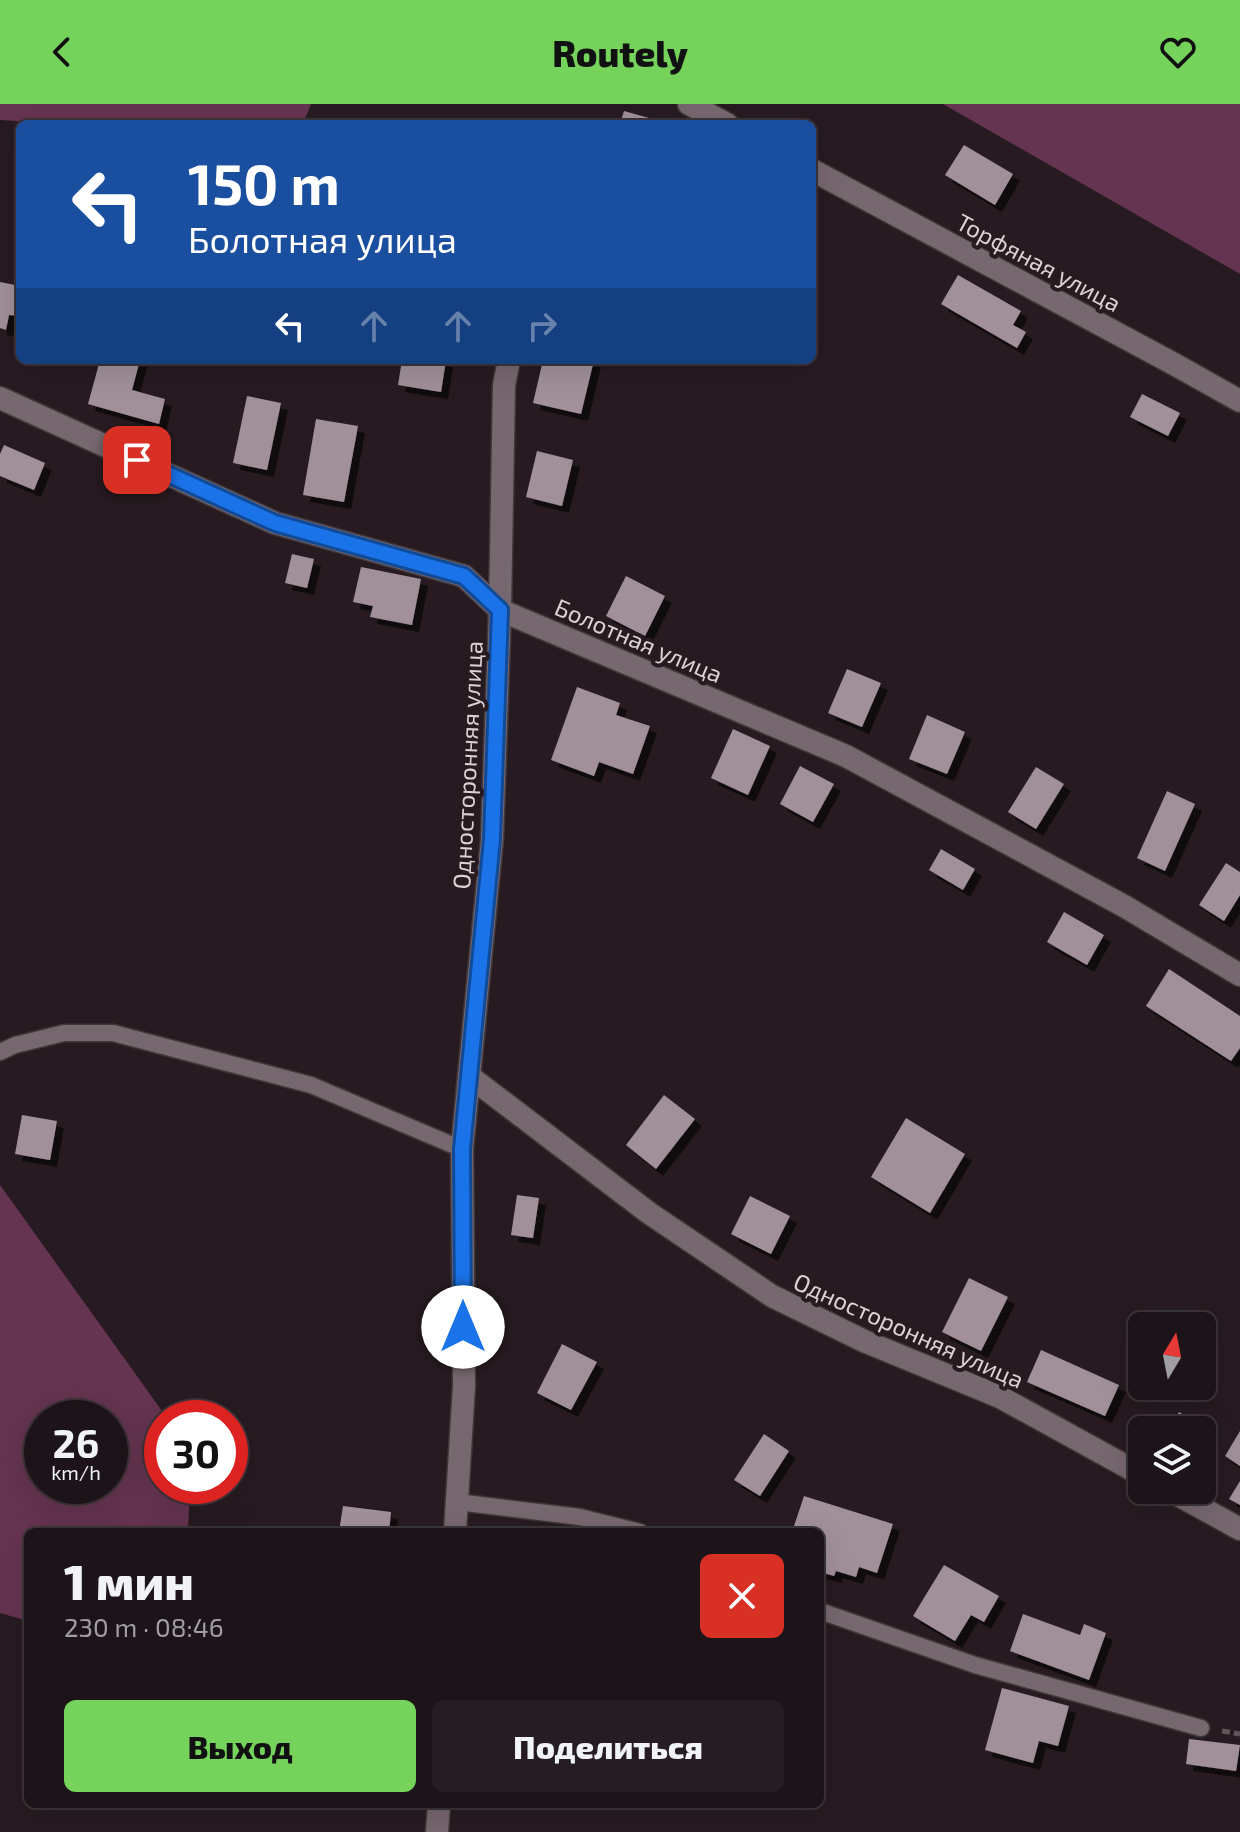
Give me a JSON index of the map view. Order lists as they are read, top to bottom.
{
  "streets": {
    "street": ["Торфяная улица", "Болотная улица", "Односторонняя улица"]
  },
  "crossings": [
    ["Болотная улица", "Односторонняя улица"]
  ],
  "north": "top",
  "page": {
    "header": "Routely",
    "turn": ["150 m", "Болотная улица"],
    "speed": "26 km/h",
    "limit": "30",
    "heading": ["1 мин", "230 m · 08:46"],
    "buttons": ["Выход", "Поделиться"]
  }
}
